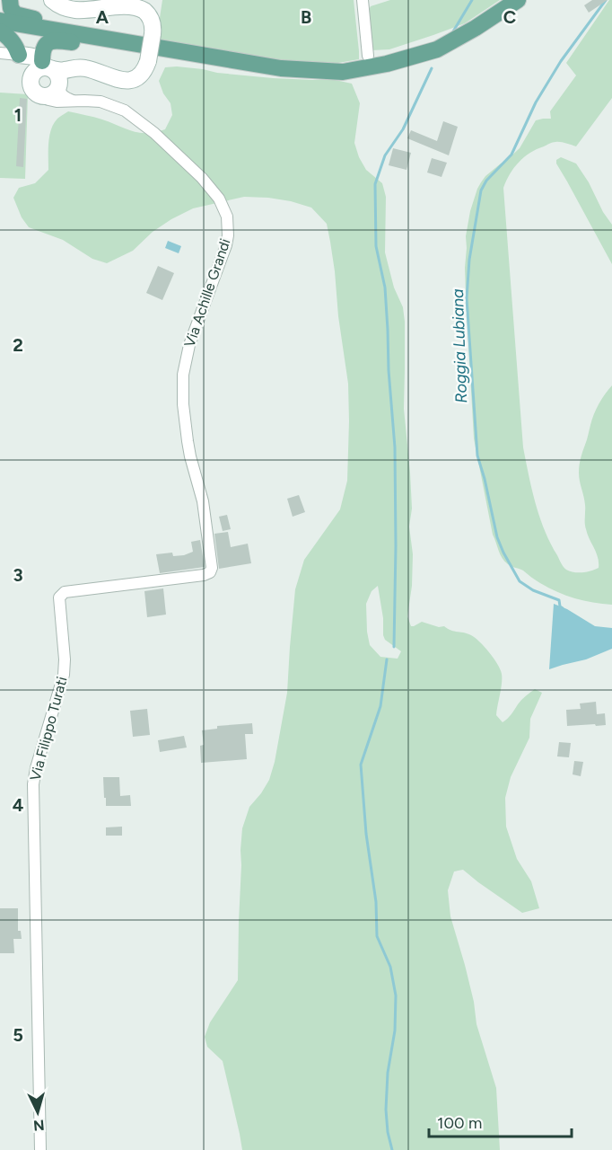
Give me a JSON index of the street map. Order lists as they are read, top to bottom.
{
  "streets": {
    "street": ["Via Achille Grandi", "Via Filippo Turati"]
  },
  "crossings": [
    ["Via Achille Grandi", "Via Filippo Turati"]
  ],
  "water": ["Roggia Lubiana"],
  "scale_bar": "100 m",
  "north": "bottom",
  "grid": {
    "columns": ["A", "B", "C"],
    "rows": [
      "1",
      "2",
      "3",
      "4",
      "5"
    ]
  }
}
